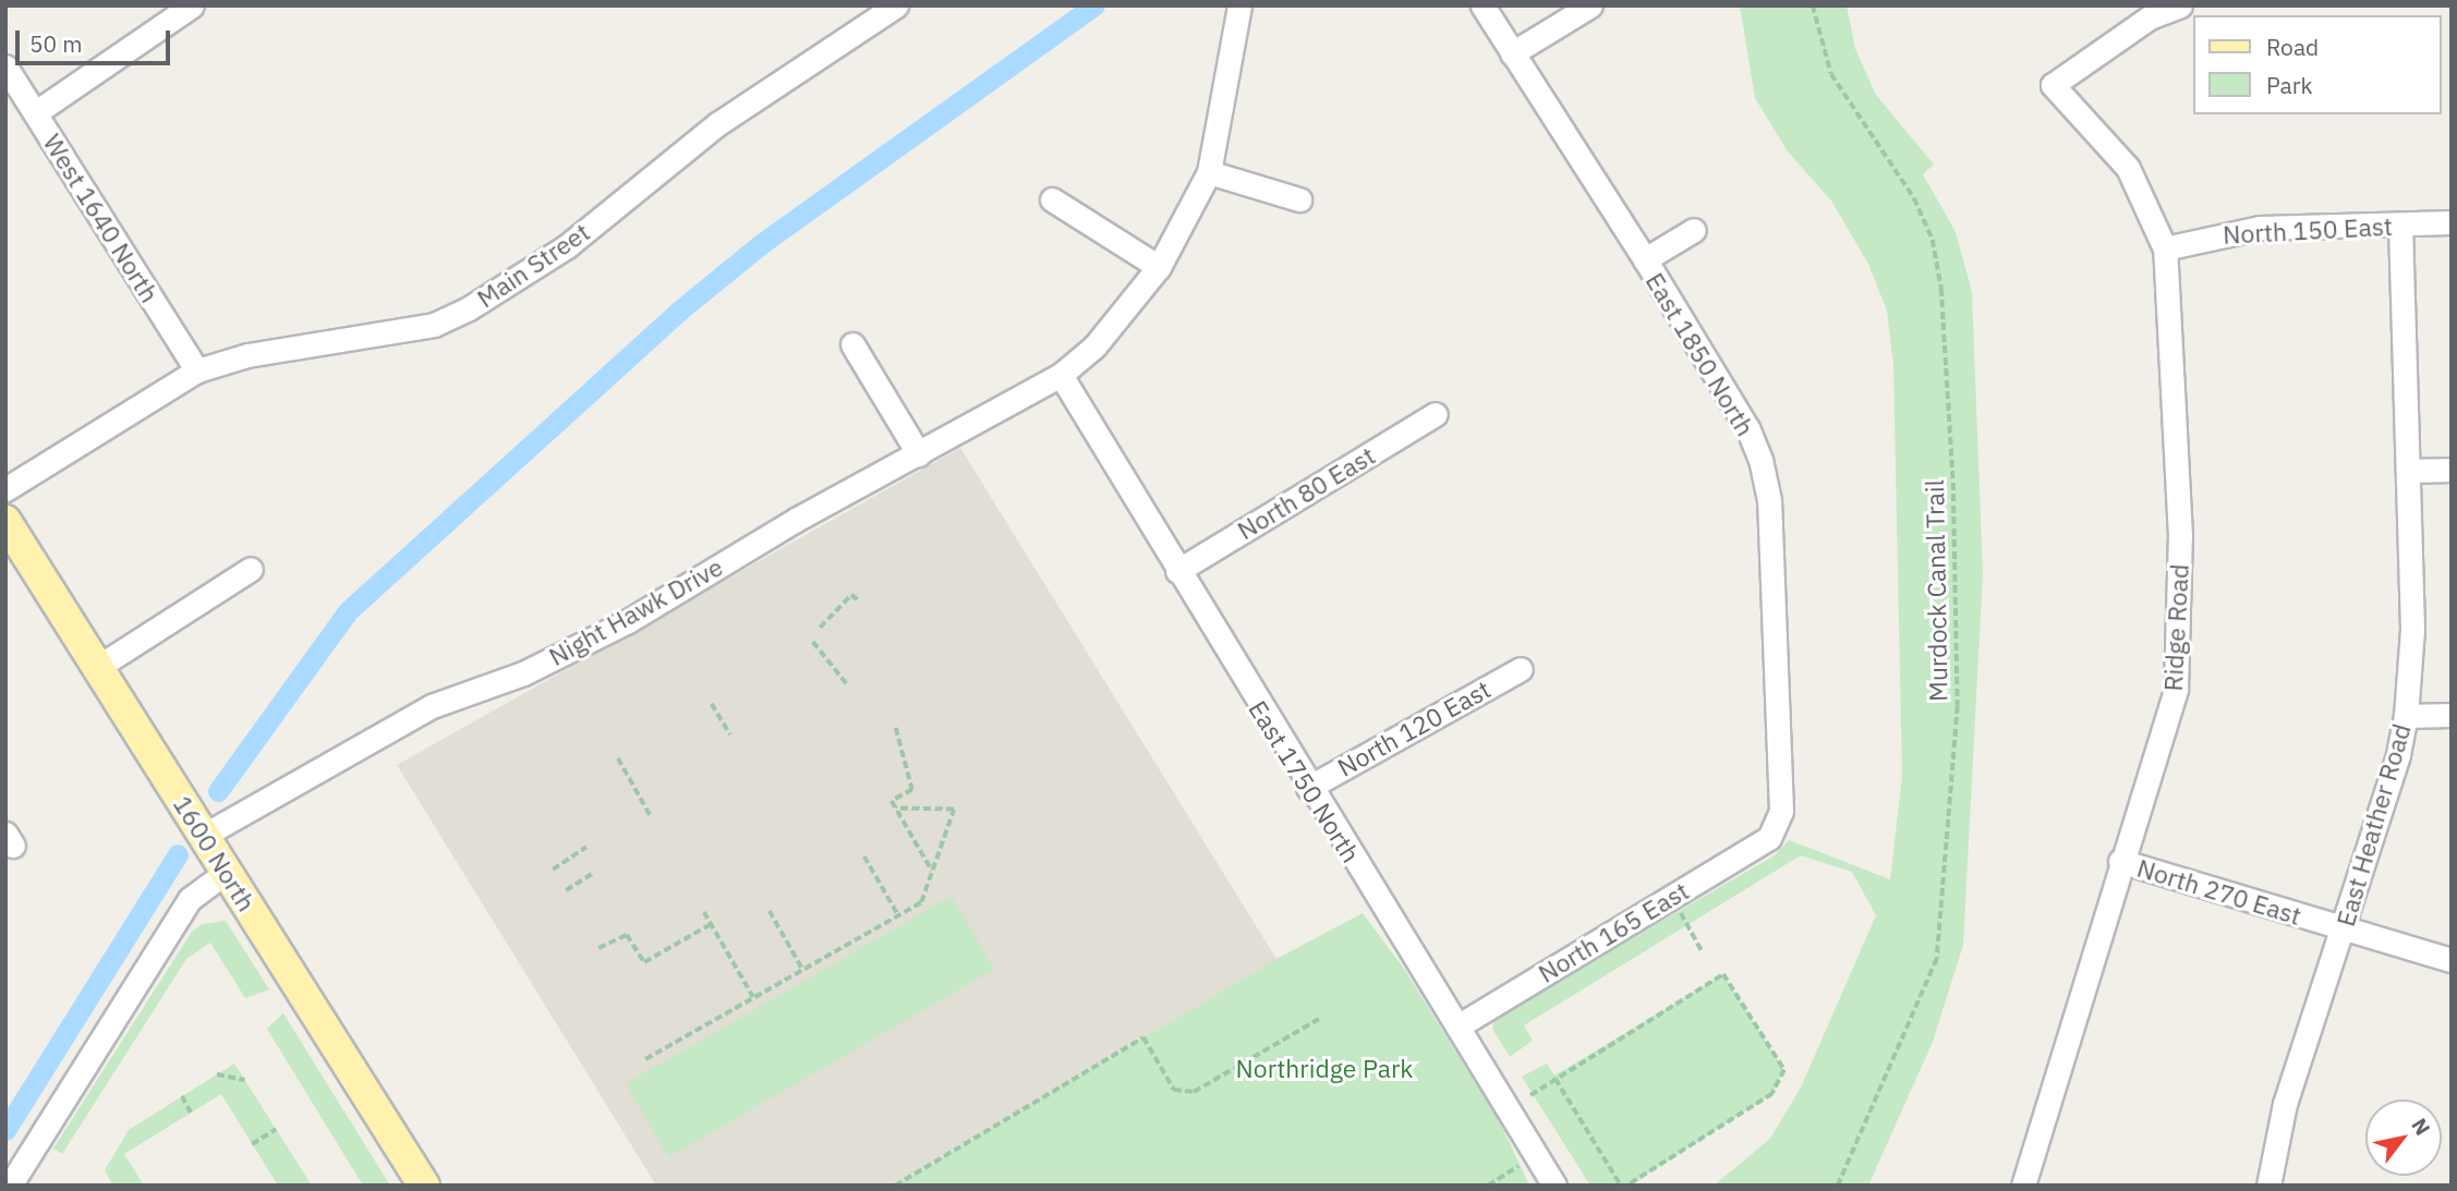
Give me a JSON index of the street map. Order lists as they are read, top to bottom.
{
  "streets": {
    "main road": ["1600 North"],
    "street": [
      "West 1640 North",
      "North 150 East",
      "Main Street",
      "East 1850 North",
      "North 80 East",
      "Night Hawk Drive",
      "Ridge Road",
      "North 120 East",
      "East 1750 North",
      "East Heather Road",
      "North 270 East",
      "North 165 East"
    ],
    "path": ["Murdock Canal Trail"]
  },
  "crossings": [
    ["West 1640 North", "Main Street"],
    ["North 150 East", "Ridge Road"],
    ["North 150 East", "East Heather Road"],
    ["East 1850 North", "North 165 East"],
    ["North 80 East", "East 1750 North"],
    ["Night Hawk Drive", "East 1750 North"],
    ["Night Hawk Drive", "1600 North"],
    ["Ridge Road", "North 270 East"],
    ["North 120 East", "East 1750 North"],
    ["East 1750 North", "North 165 East"],
    ["East Heather Road", "North 270 East"]
  ],
  "parks": ["Northridge Park"],
  "legend": ["Road", "Park"],
  "scale_bar": "50 m",
  "north": "top right"
}
